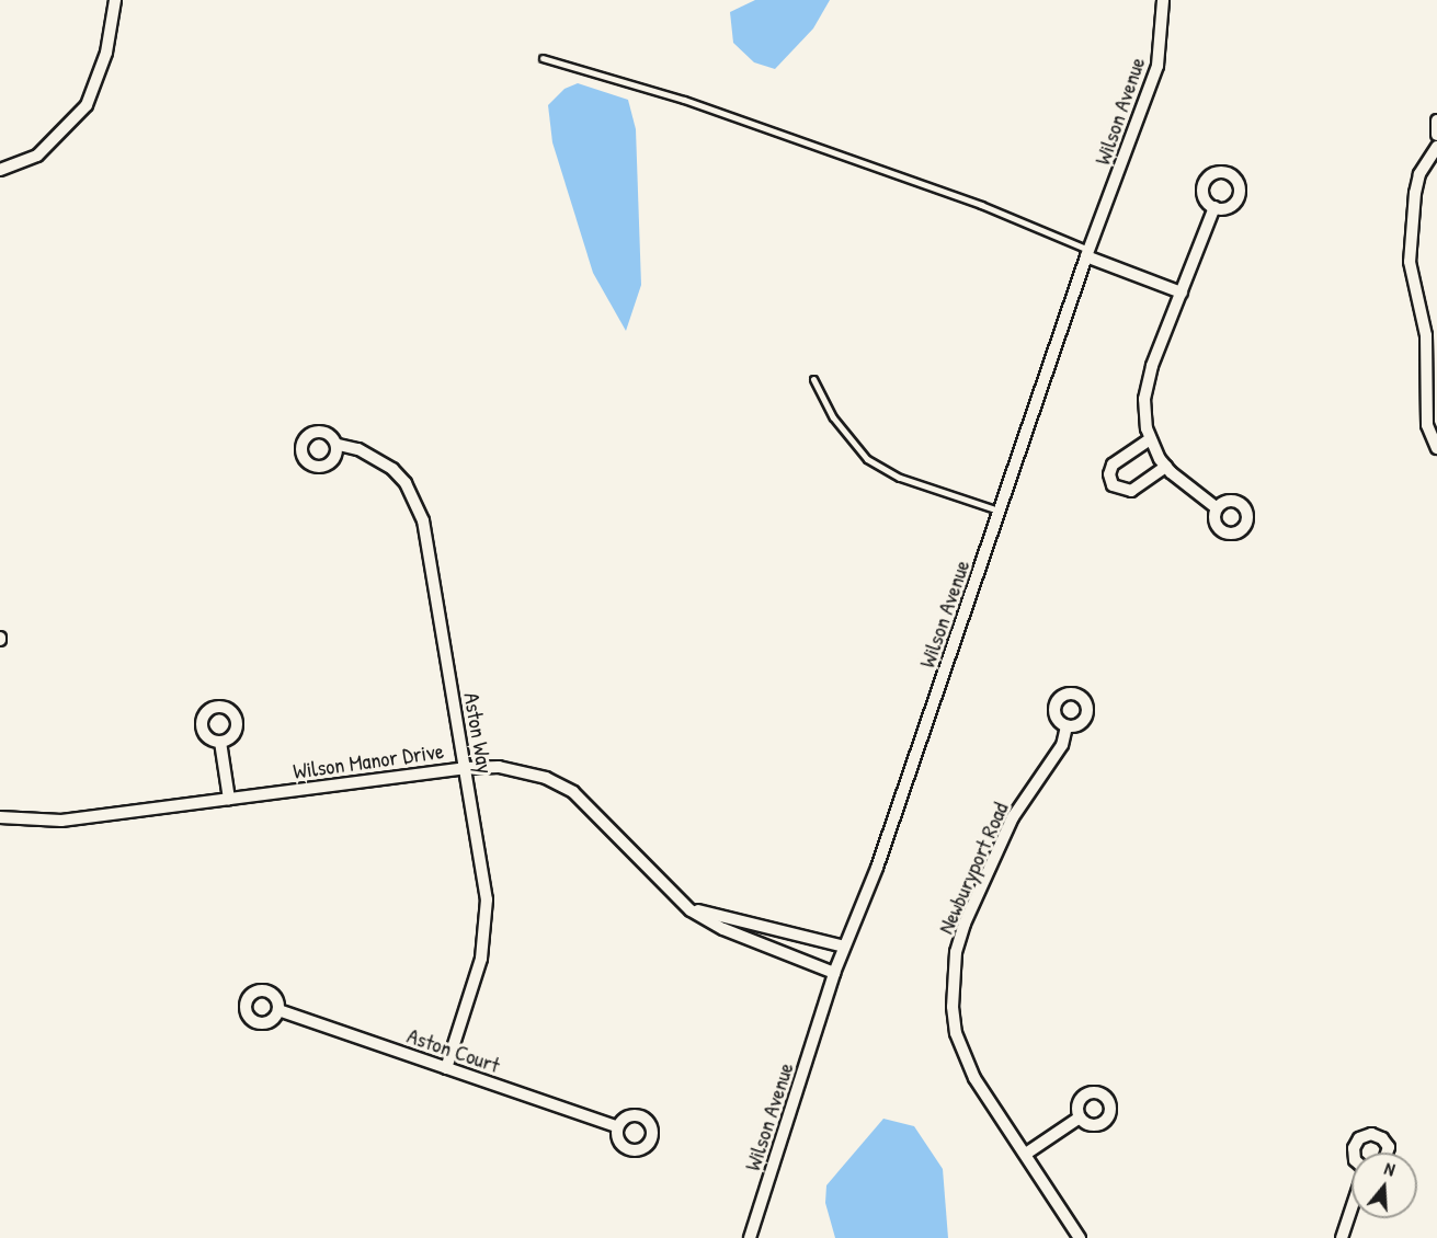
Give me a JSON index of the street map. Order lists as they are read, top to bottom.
{
  "streets": {
    "street": [
      "Wilson Avenue",
      "Aston Way",
      "Wilson Manor Drive",
      "Newburyport Road",
      "Aston Court"
    ]
  },
  "crossings": [
    ["Wilson Avenue", "Wilson Manor Drive"],
    ["Aston Way", "Wilson Manor Drive"],
    ["Aston Way", "Aston Court"]
  ],
  "north": "top"
}
